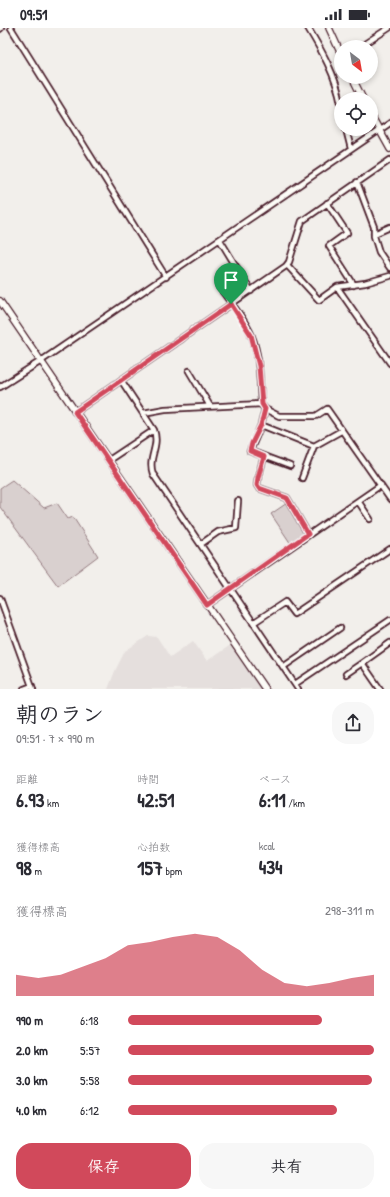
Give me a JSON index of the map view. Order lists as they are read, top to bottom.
{
  "north": "bottom right",
  "page": {
    "status": "09:51",
    "heading": ["朝のラン", "09:51 · 7 × 990 m"],
    "stats": [
      ["距離", "6.93 km"],
      ["時間", "42:51"],
      ["ペース", "6:11 /km"],
      ["獲得標高", "98 m"],
      ["心拍数", "157 bpm"],
      ["kcal", "434"]
    ],
    "chart": ["獲得標高", "298–311 m"],
    "list": [
      {
        "name": "990 m",
        "note": "6:18"
      },
      {
        "name": "2.0 km",
        "note": "5:57"
      },
      {
        "name": "3.0 km",
        "note": "5:58"
      },
      {
        "name": "4.0 km",
        "note": "6:12"
      }
    ],
    "buttons": ["保存", "共有"]
  }
}
